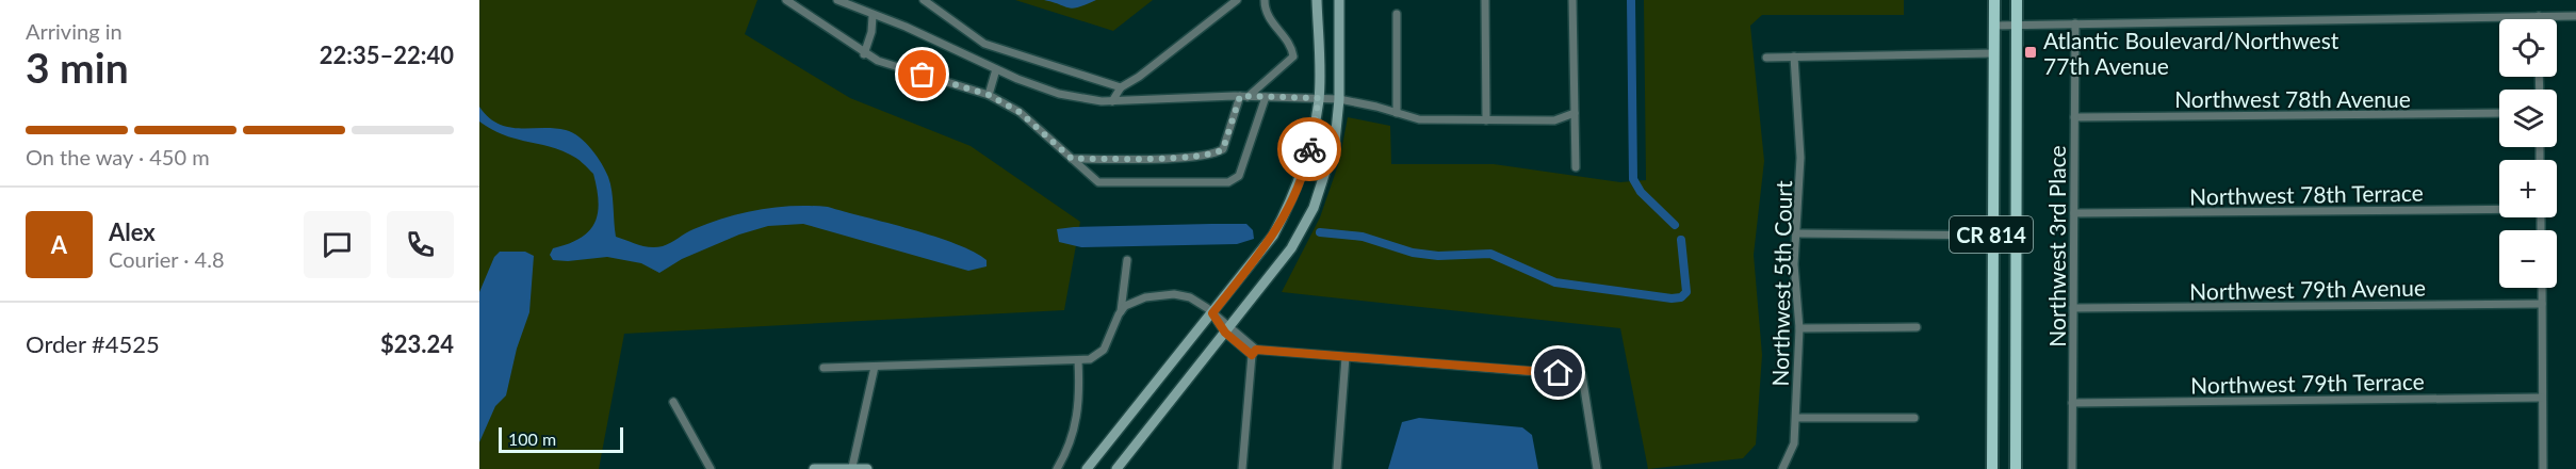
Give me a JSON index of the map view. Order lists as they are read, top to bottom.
{
  "streets": {
    "main road": ["CR 814"],
    "street": [
      "Northwest 78th Avenue",
      "Northwest 78th Terrace",
      "Northwest 3rd Place",
      "Northwest 5th Court",
      "Northwest 79th Avenue",
      "Northwest 79th Terrace"
    ]
  },
  "crossings": [
    ["Northwest 78th Avenue", "Northwest 3rd Place"],
    ["Northwest 78th Terrace", "Northwest 3rd Place"],
    ["Northwest 3rd Place", "Northwest 79th Avenue"],
    ["Northwest 3rd Place", "Northwest 79th Terrace"]
  ],
  "places": {
    "transit": ["Atlantic Boulevard/Northwest 77th Avenue"]
  },
  "scale_bar": "100 m",
  "page": {
    "heading": ["3 min", "Arriving in", "22:35–22:40"],
    "panel": [
      "Alex",
      "Courier · 4.8",
      "Order #4525",
      "$23.24"
    ],
    "map_buttons": ["+", "−"],
    "bar": "On the way · 450 m",
    "round": "A",
    "scale": "100 m"
  }
}
